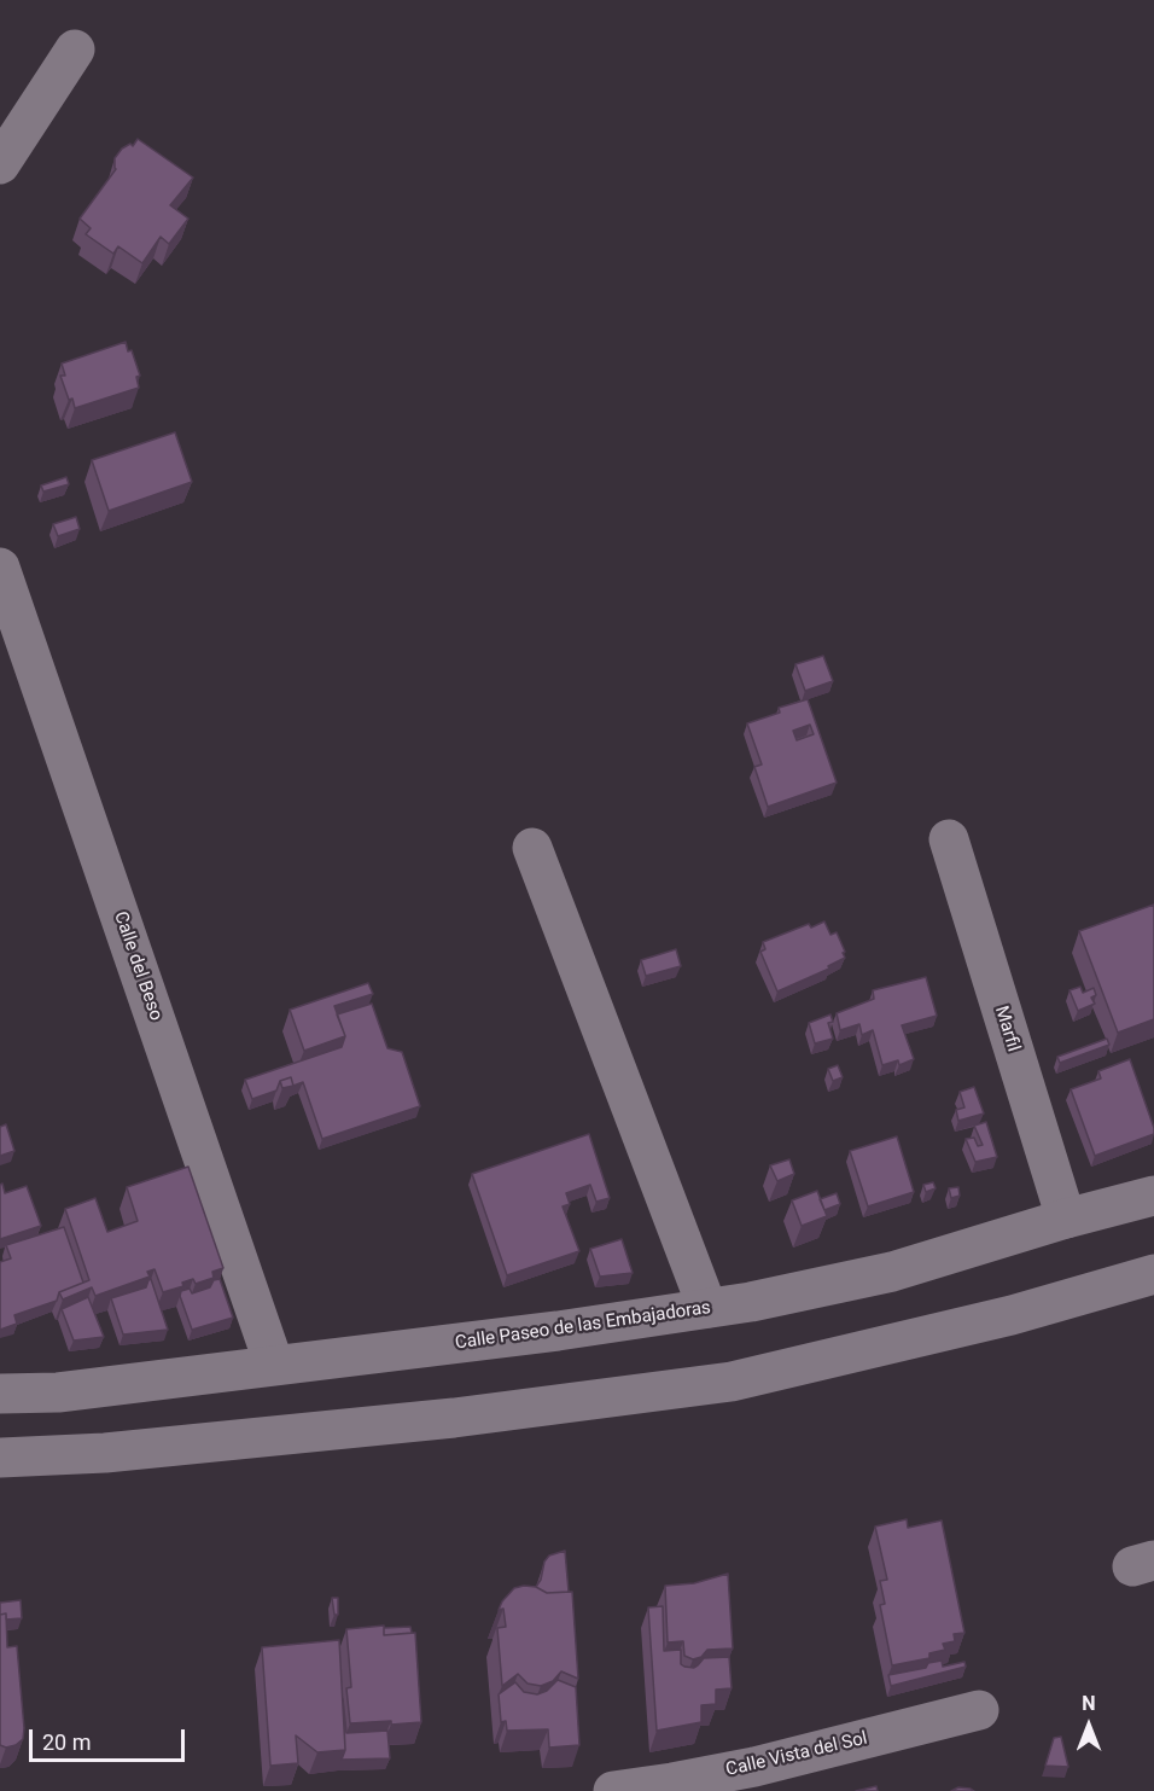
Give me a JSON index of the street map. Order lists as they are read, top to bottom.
{
  "streets": {
    "street": [
      "Calle del Beso",
      "Marfil",
      "Calle Paseo de las Embajadoras",
      "Calle Vista del Sol"
    ]
  },
  "crossings": [
    ["Calle del Beso", "Calle Paseo de las Embajadoras"],
    ["Marfil", "Calle Paseo de las Embajadoras"]
  ],
  "scale_bar": "20 m",
  "north": "top"
}
